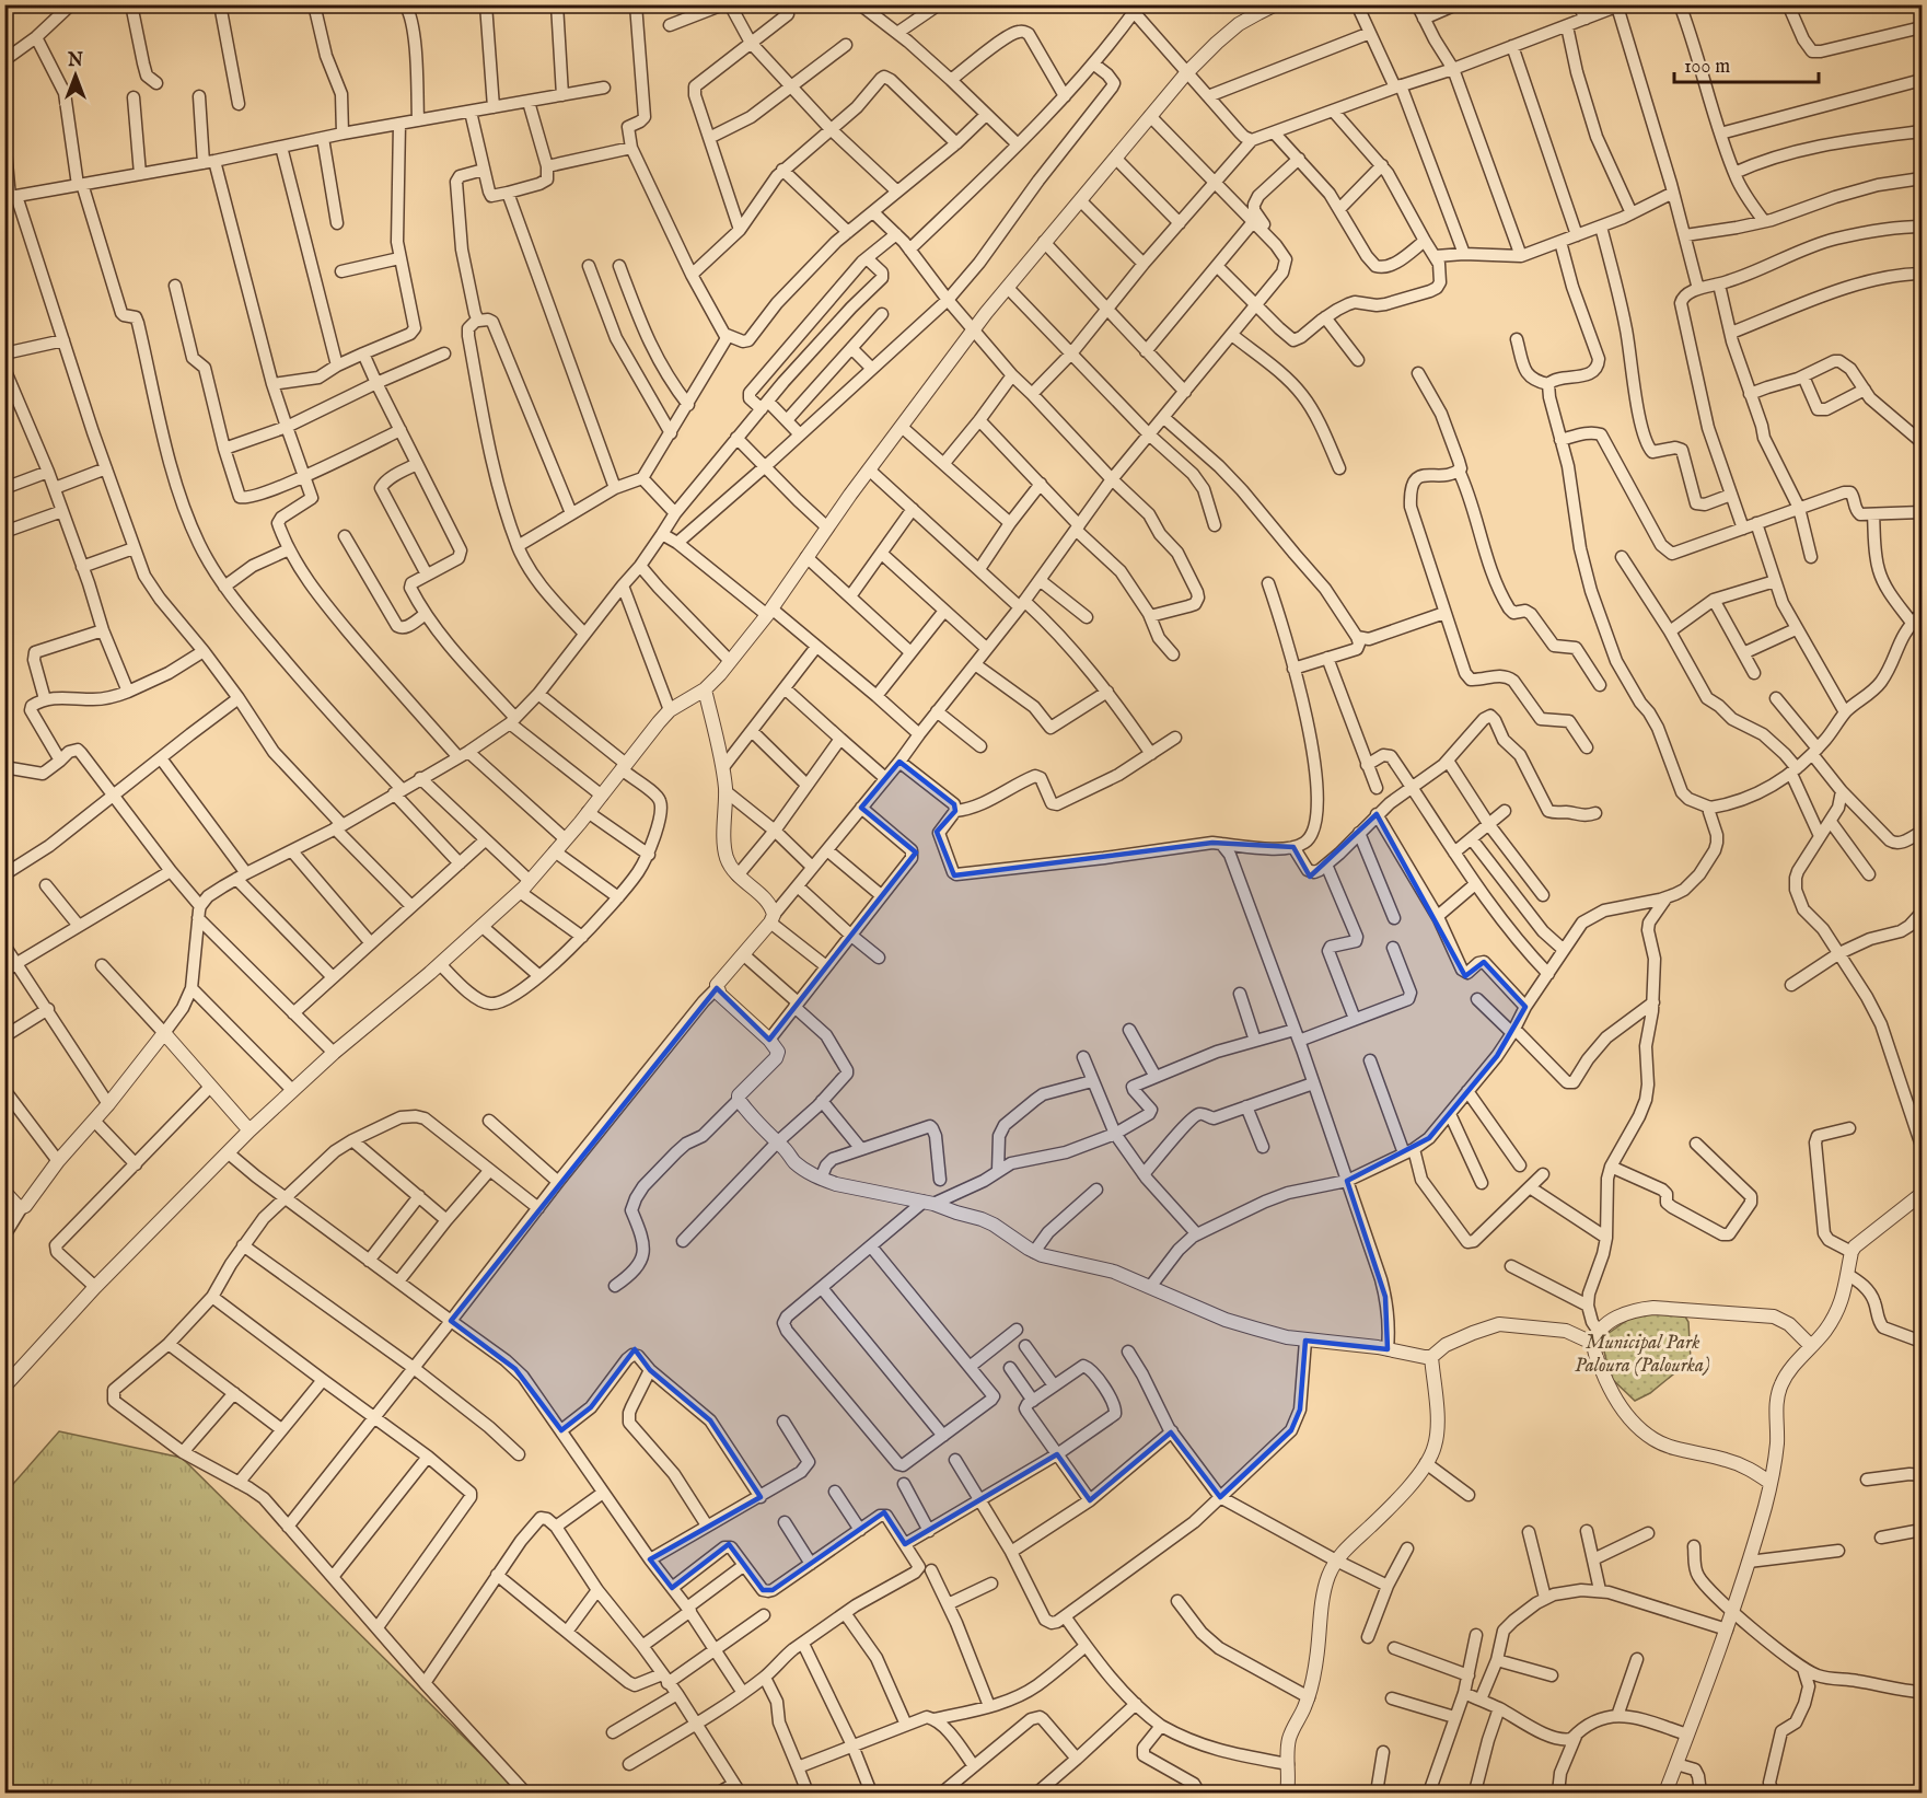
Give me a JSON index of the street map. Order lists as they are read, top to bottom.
{
  "parks": ["Municipal Park Paloura (Palourka)"],
  "scale_bar": "100 m",
  "north": "top"
}
